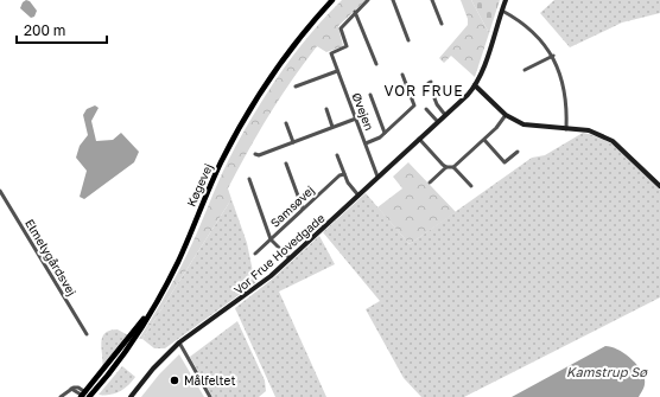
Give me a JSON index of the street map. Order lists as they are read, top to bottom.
{
  "streets": {
    "main road": ["Køgevej"],
    "street": [
      "Øvejen",
      "Samsøvej",
      "Vor Frue Hovedgade",
      "Elmelygårdsvej"
    ]
  },
  "crossings": [
    ["Øvejen", "Vor Frue Hovedgade"]
  ],
  "districts": ["VOR FRUE"],
  "water": ["Kamstrup Sø"],
  "places": ["Målfeltet"],
  "scale_bar": "200 m"
}
